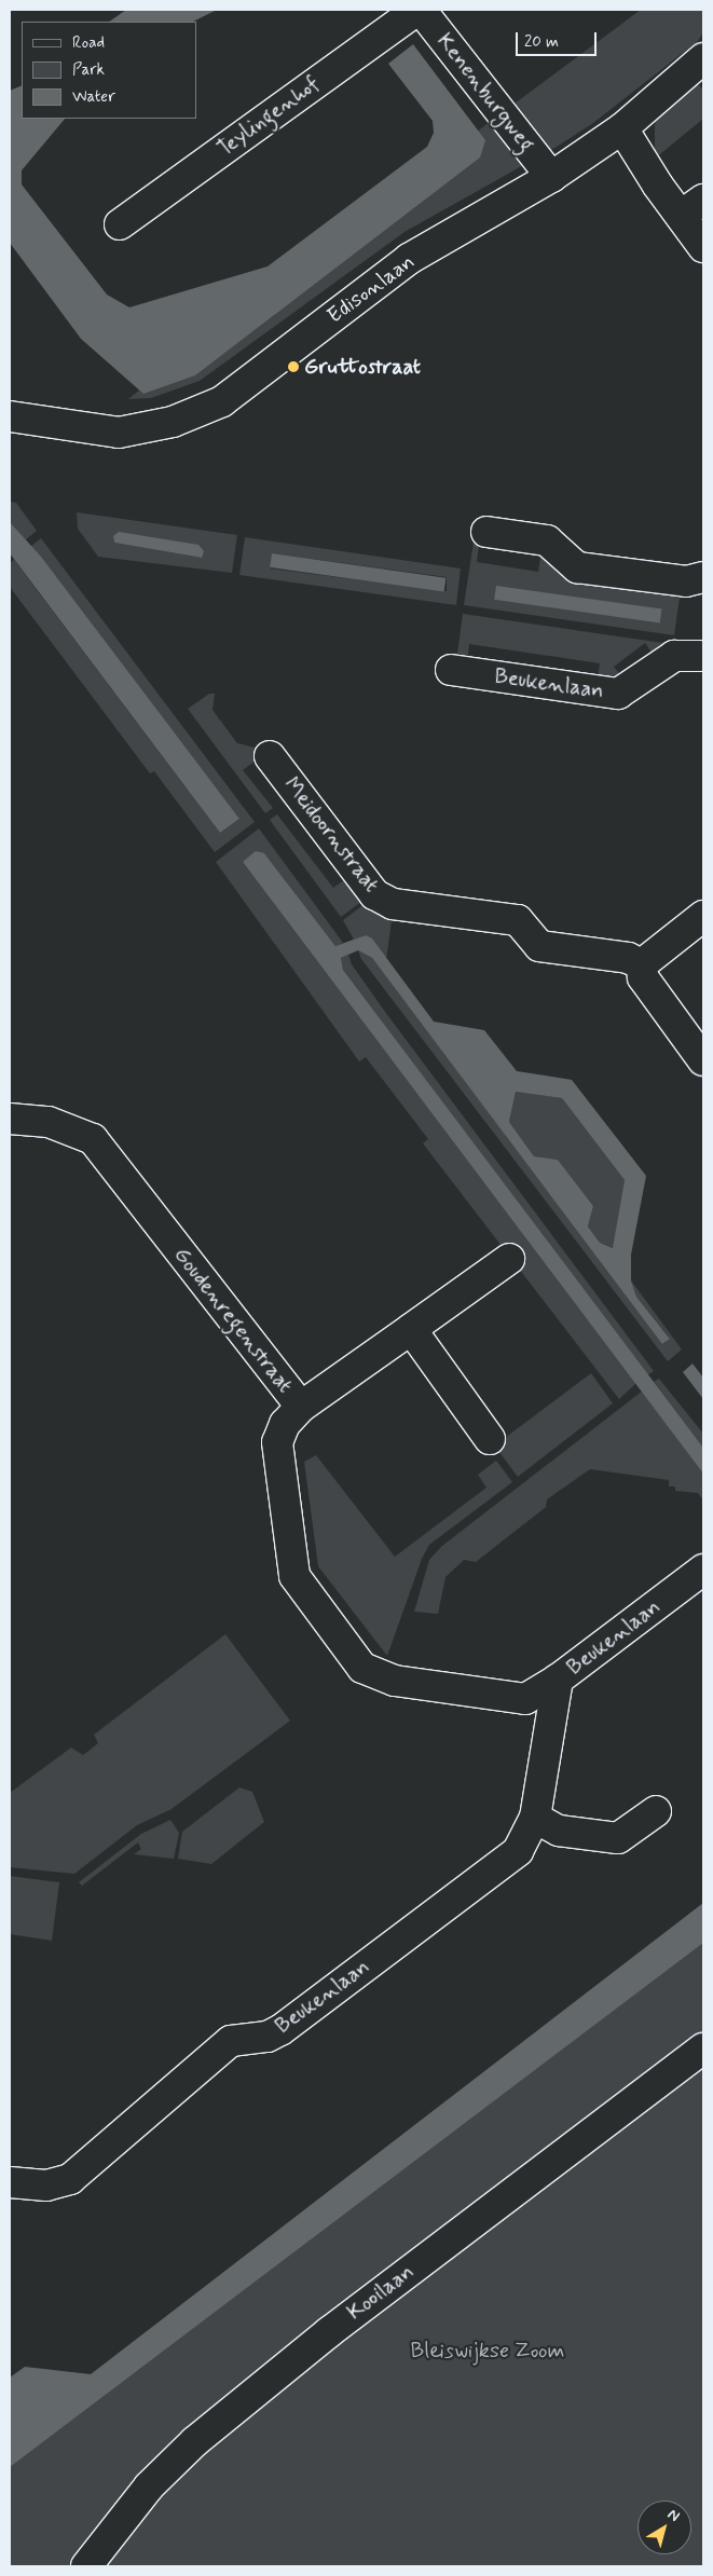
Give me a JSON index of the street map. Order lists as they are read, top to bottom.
{
  "streets": {
    "street": [
      "Kenenburgweg",
      "Teylingenhof",
      "Edisonlaan",
      "Beukenlaan",
      "Meidoornstraat",
      "Goudenregenstraat",
      "Kooilaan"
    ]
  },
  "crossings": [
    ["Kenenburgweg", "Teylingenhof"],
    ["Kenenburgweg", "Edisonlaan"],
    ["Beukenlaan", "Goudenregenstraat"]
  ],
  "parks": ["Bleiswijkse Zoom"],
  "places": ["Gruttostraat"],
  "legend": ["Road", "Park", "Water"],
  "scale_bar": "20 m",
  "north": "top right"
}
